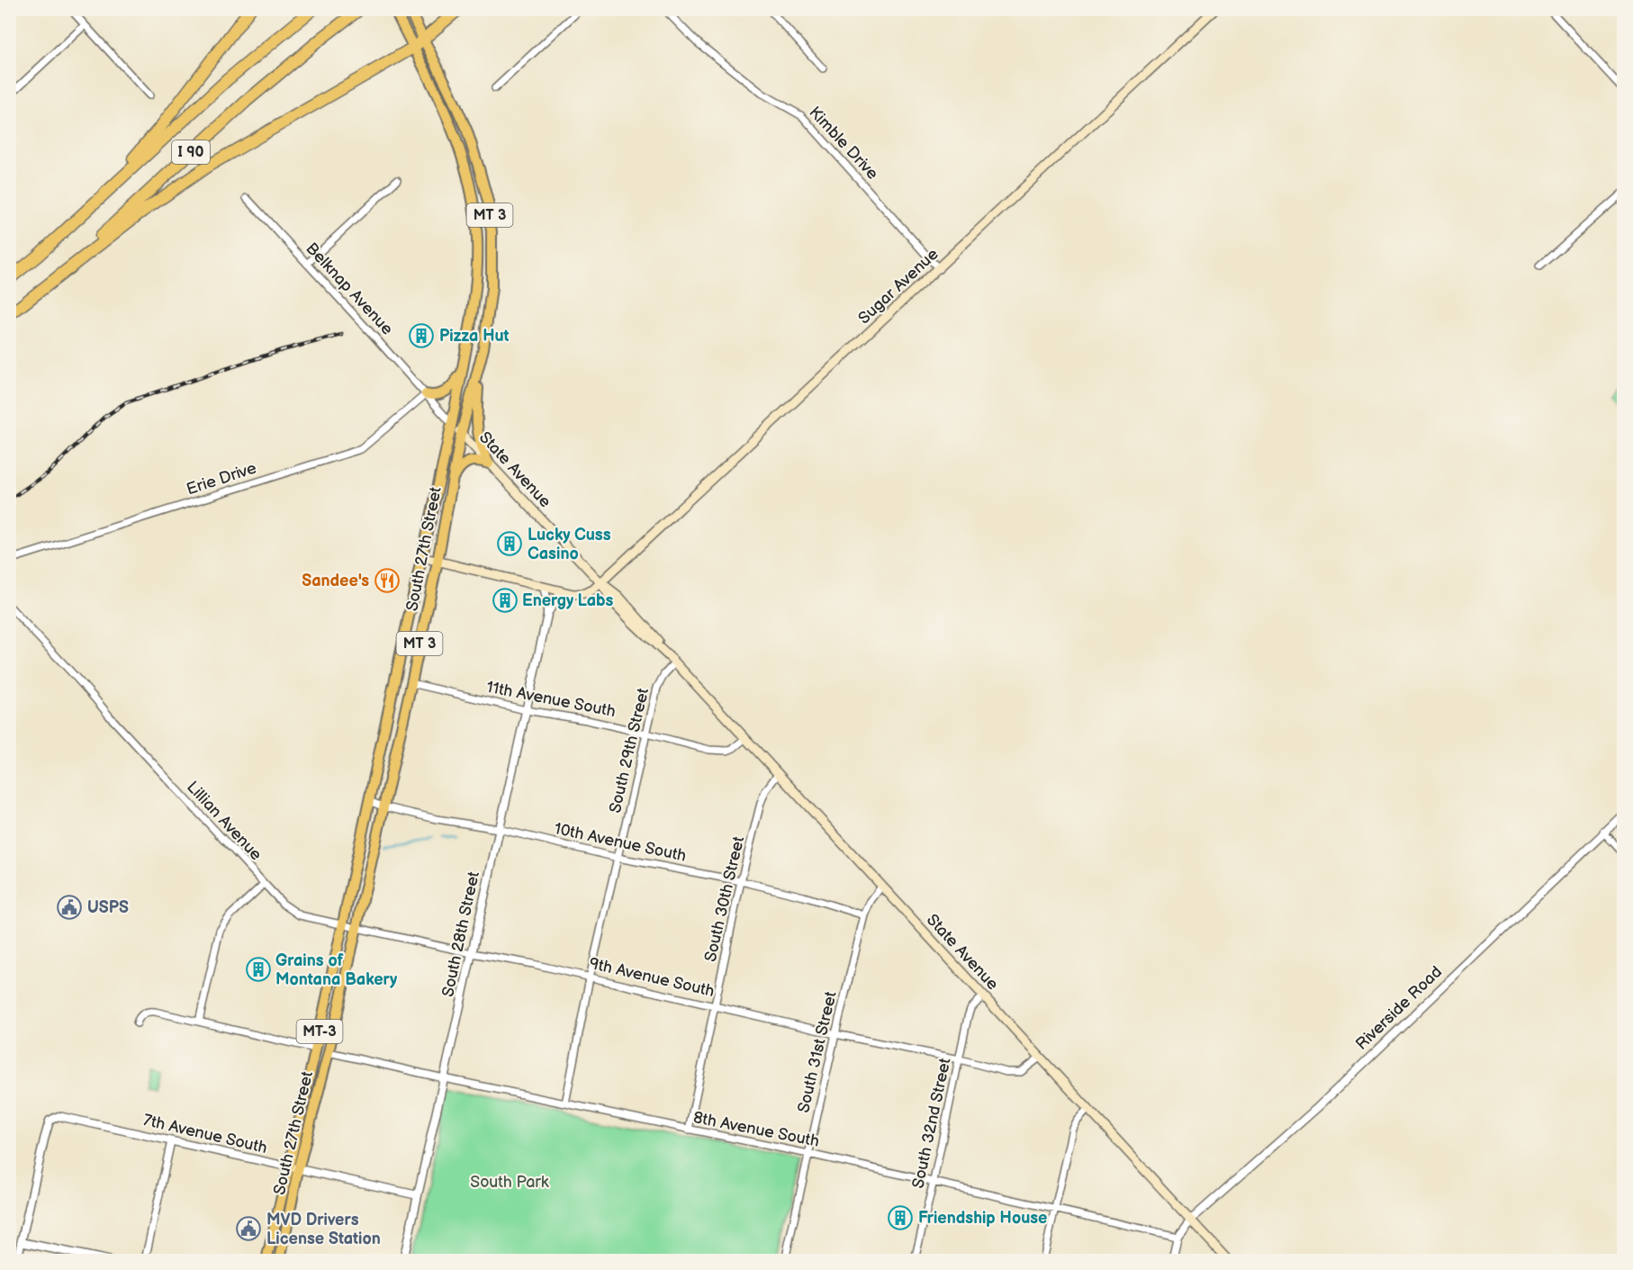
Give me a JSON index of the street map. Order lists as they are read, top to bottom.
{
  "streets": {
    "highway": ["I 90"],
    "main road": [
      "MT 3",
      "Sugar Avenue",
      "State Avenue",
      "South 27th Street",
      "MT-3"
    ],
    "street": [
      "Kimble Drive",
      "Belknap Avenue",
      "Erie Drive",
      "11th Avenue South",
      "South 29th Street",
      "Lillian Avenue",
      "10th Avenue South",
      "South 30th Street",
      "South 28th Street",
      "9th Avenue South",
      "Riverside Road",
      "South 31st Street",
      "South 32nd Street",
      "8th Avenue South",
      "7th Avenue South"
    ]
  },
  "crossings": [
    ["Kimble Drive", "Sugar Avenue"],
    ["MT 3", "South 27th Street"],
    ["Sugar Avenue", "State Avenue"],
    ["Belknap Avenue", "State Avenue"],
    ["Belknap Avenue", "Erie Drive"],
    ["Belknap Avenue", "South 27th Street"],
    ["State Avenue", "South 27th Street"],
    ["State Avenue", "11th Avenue South"],
    ["State Avenue", "South 29th Street"],
    ["State Avenue", "South 30th Street"],
    ["State Avenue", "9th Avenue South"],
    ["State Avenue", "Riverside Road"],
    ["State Avenue", "South 31st Street"],
    ["State Avenue", "South 32nd Street"],
    ["South 27th Street", "11th Avenue South"],
    ["South 27th Street", "10th Avenue South"],
    ["South 27th Street", "9th Avenue South"],
    ["South 27th Street", "8th Avenue South"],
    ["South 27th Street", "7th Avenue South"],
    ["11th Avenue South", "South 29th Street"],
    ["11th Avenue South", "South 28th Street"],
    ["South 29th Street", "10th Avenue South"],
    ["South 29th Street", "9th Avenue South"],
    ["South 29th Street", "8th Avenue South"],
    ["Lillian Avenue", "9th Avenue South"],
    ["10th Avenue South", "South 30th Street"],
    ["10th Avenue South", "South 28th Street"],
    ["10th Avenue South", "South 31st Street"],
    ["South 30th Street", "9th Avenue South"],
    ["South 30th Street", "8th Avenue South"],
    ["South 28th Street", "9th Avenue South"],
    ["South 28th Street", "8th Avenue South"],
    ["South 28th Street", "7th Avenue South"],
    ["9th Avenue South", "South 31st Street"],
    ["9th Avenue South", "South 32nd Street"],
    ["Riverside Road", "8th Avenue South"],
    ["South 31st Street", "8th Avenue South"],
    ["South 32nd Street", "8th Avenue South"]
  ],
  "parks": ["South Park"],
  "places": {
    "building": [
      "Pizza Hut",
      "Lucky Cuss Casino",
      "Energy Labs",
      "Grains of Montana Bakery",
      "Friendship House"
    ],
    "restaurant": ["Sandee's"],
    "public building": ["USPS", "MVD Drivers License Station"]
  }
}
